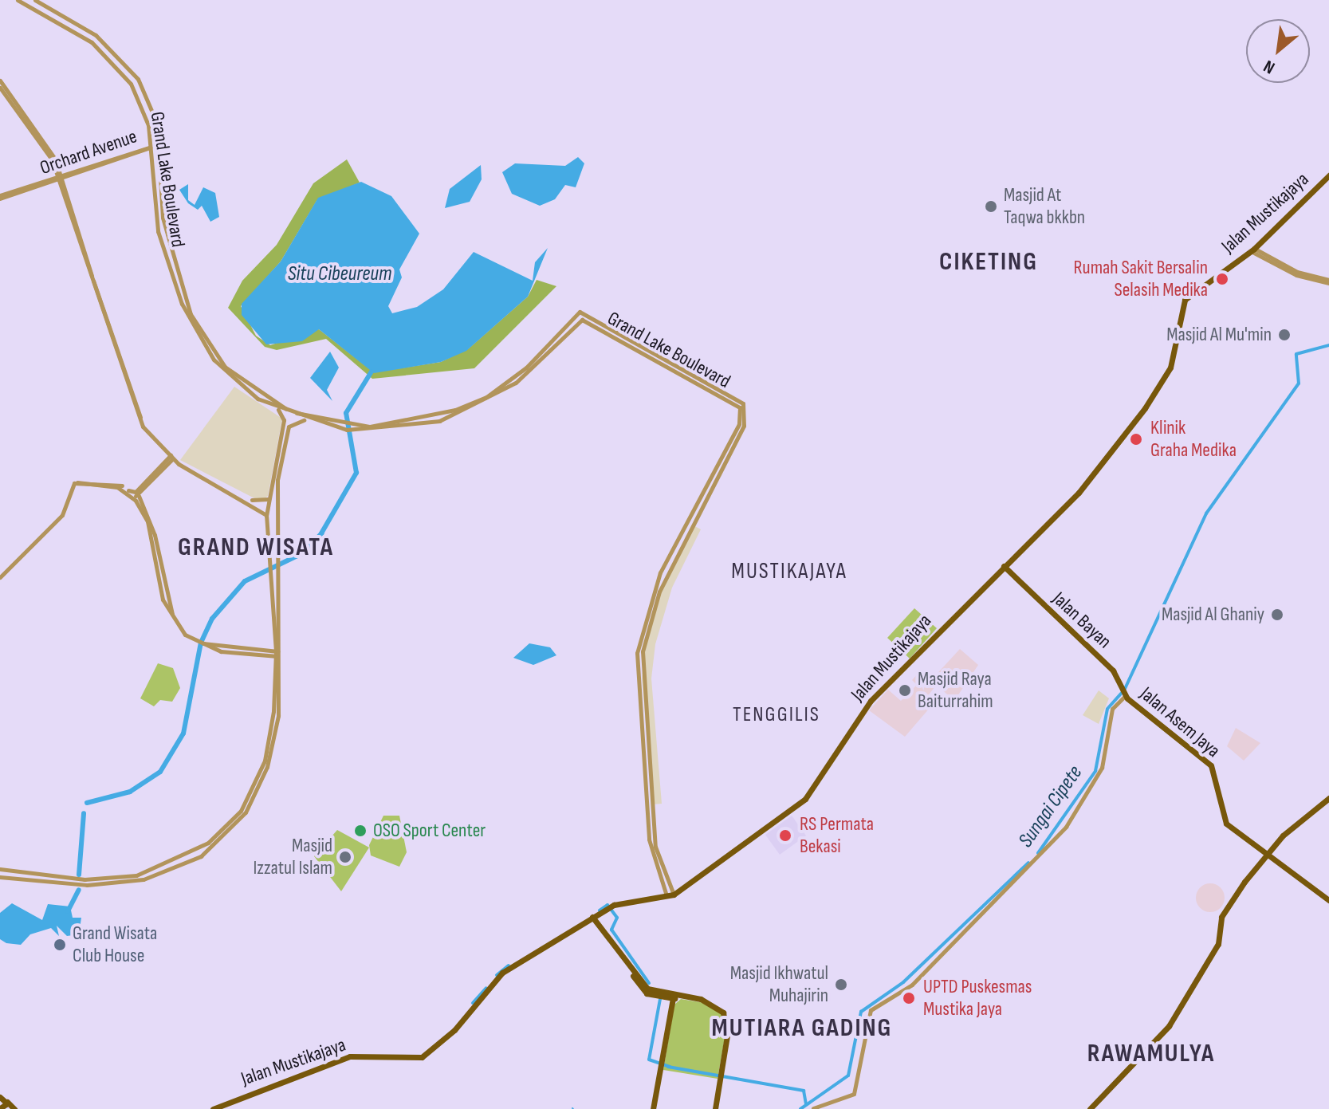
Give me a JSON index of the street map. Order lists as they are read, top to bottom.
{
  "streets": {
    "main road": ["Jalan Mustikajaya", "Jalan Bayan", "Jalan Asem Jaya"],
    "street": ["Orchard Avenue", "Grand Lake Boulevard"]
  },
  "crossings": [
    ["Orchard Avenue", "Grand Lake Boulevard"],
    ["Grand Lake Boulevard", "Jalan Mustikajaya"],
    ["Jalan Mustikajaya", "Jalan Bayan"],
    ["Jalan Bayan", "Jalan Asem Jaya"]
  ],
  "districts": [
    "CIKETING",
    "GRAND WISATA",
    "MUSTIKAJAYA",
    "TENGGILIS",
    "MUTIARA GADING",
    "RAWAMULYA"
  ],
  "water": ["Situ Cibeureum", "Sungai Cipete"],
  "places": [
    "Masjid At Taqwa bkkbn",
    "Rumah Sakit Bersalin Selasih Medika",
    "Masjid Al Mu'min",
    "Klinik Graha Medika",
    "Masjid Al Ghaniy",
    "Masjid Raya Baiturrahim",
    "OSO Sport Center",
    "RS Permata Bekasi",
    "Masjid Izzatul Islam",
    "Grand Wisata Club House",
    "Masjid Ikhwatul Muhajirin",
    "UPTD Puskesmas Mustika Jaya"
  ],
  "north": "bottom left"
}
